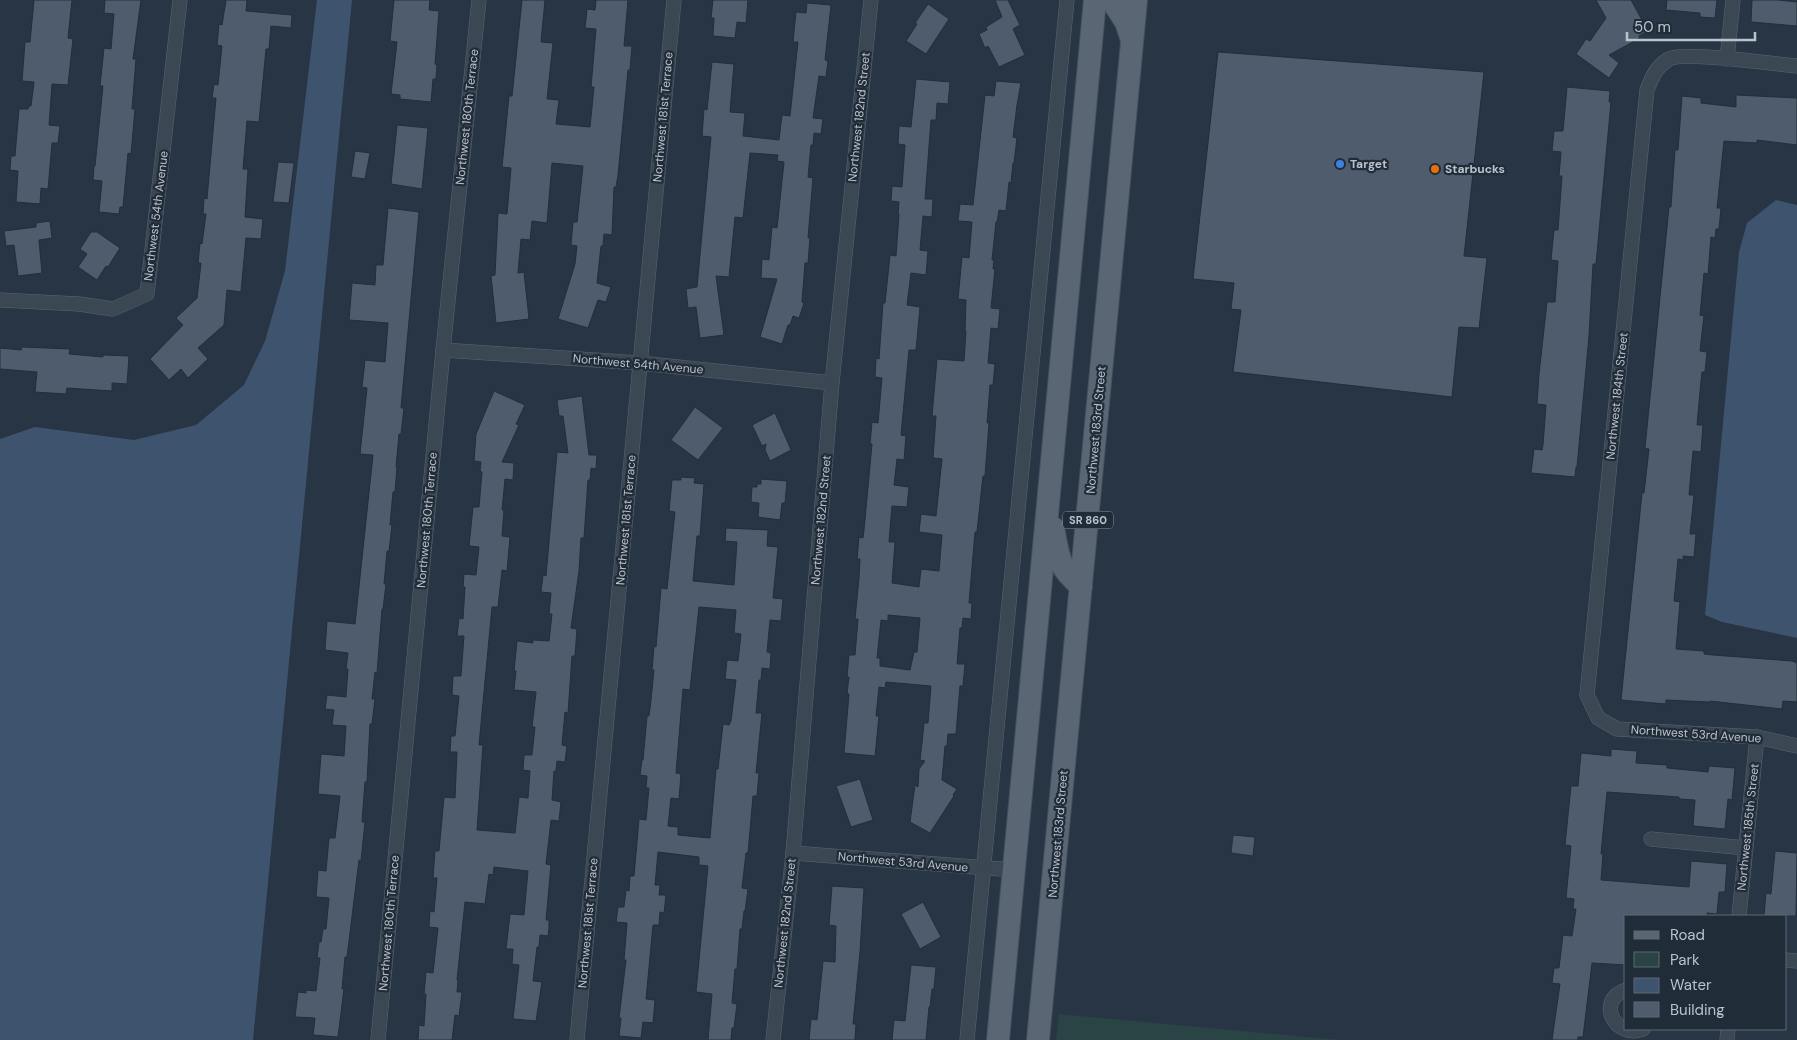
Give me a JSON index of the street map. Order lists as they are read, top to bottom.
{
  "streets": {
    "main road": ["Northwest 183rd Street", "SR 860"],
    "street": [
      "Northwest 180th Terrace",
      "Northwest 181st Terrace",
      "Northwest 182nd Street",
      "Northwest 54th Avenue",
      "Northwest 184th Street",
      "Northwest 53rd Avenue",
      "Northwest 185th Street"
    ]
  },
  "crossings": [
    ["Northwest 180th Terrace", "Northwest 54th Avenue"],
    ["Northwest 181st Terrace", "Northwest 54th Avenue"],
    ["Northwest 182nd Street", "Northwest 54th Avenue"],
    ["Northwest 182nd Street", "Northwest 53rd Avenue"],
    ["Northwest 184th Street", "Northwest 53rd Avenue"],
    ["SR 860", "Northwest 53rd Avenue"],
    ["Northwest 53rd Avenue", "Northwest 185th Street"]
  ],
  "places": ["Target", "Starbucks"],
  "legend": [
    "Road",
    "Park",
    "Water",
    "Building"
  ],
  "scale_bar": "50 m"
}
